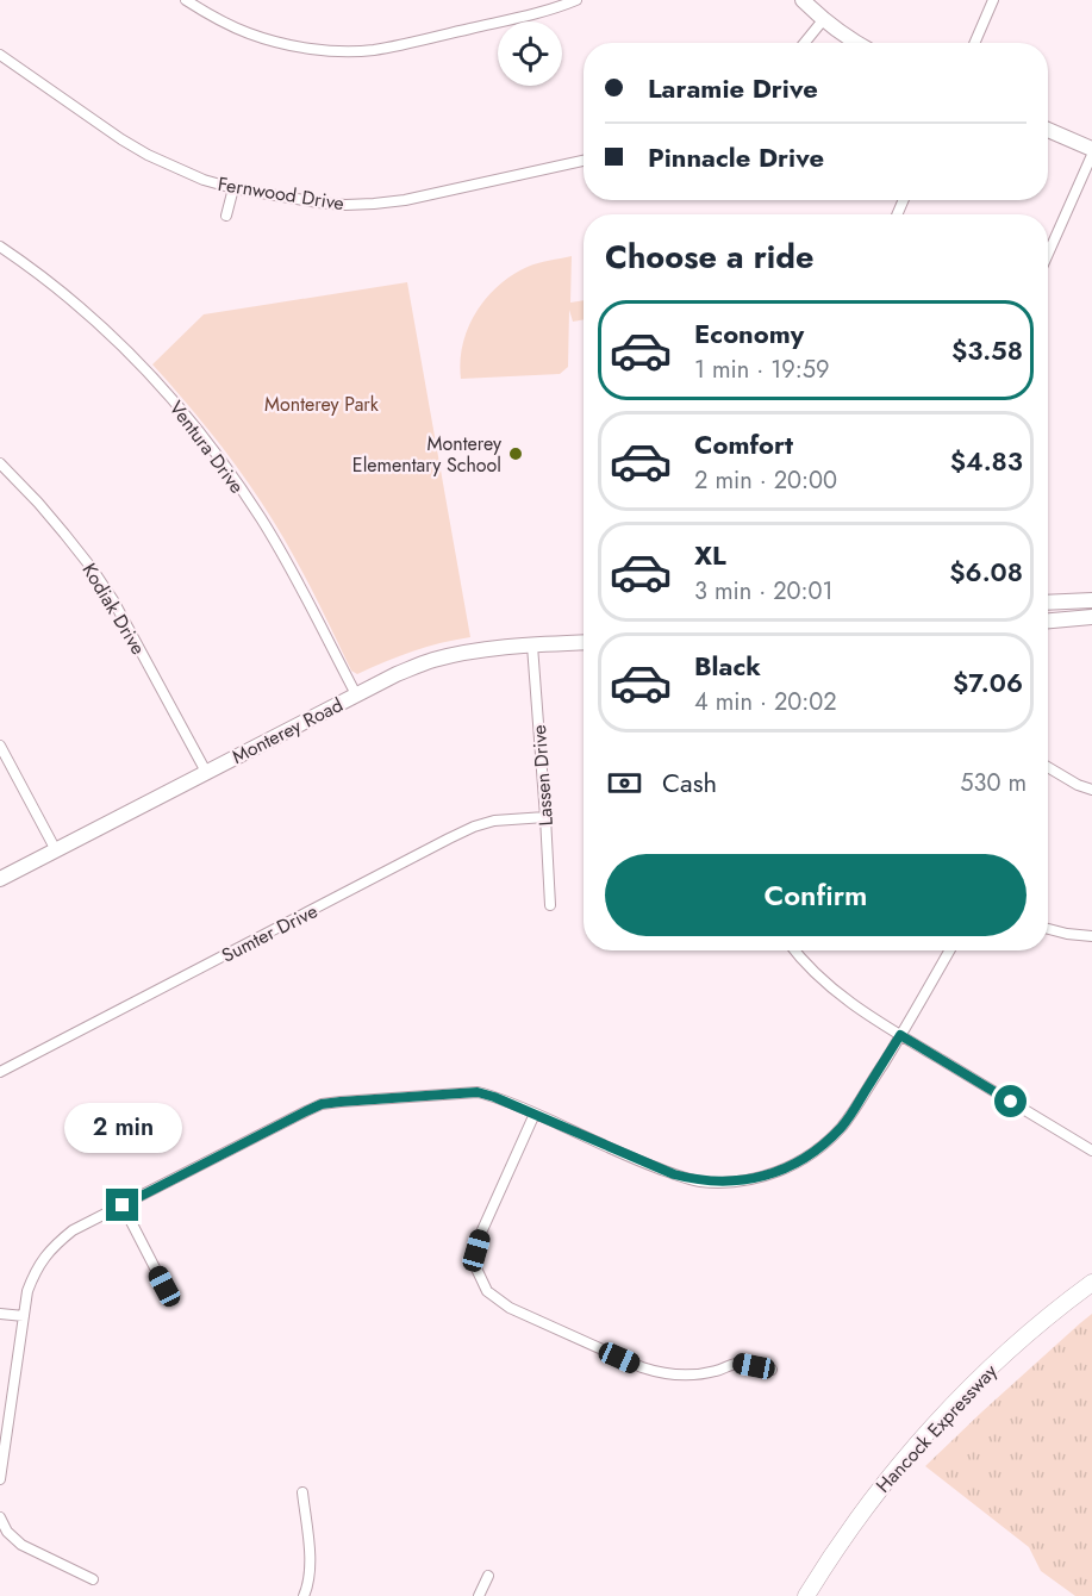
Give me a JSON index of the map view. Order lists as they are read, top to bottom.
{
  "streets": {
    "main road": ["Hancock Expressway"],
    "street": [
      "Fernwood Drive",
      "Ventura Drive",
      "Kodiak Drive",
      "Monterey Road",
      "Lassen Drive",
      "Sumter Drive"
    ]
  },
  "crossings": [
    ["Ventura Drive", "Monterey Road"],
    ["Kodiak Drive", "Monterey Road"],
    ["Monterey Road", "Lassen Drive"],
    ["Lassen Drive", "Sumter Drive"]
  ],
  "parks": ["Monterey Park"],
  "places": ["Monterey Elementary School"],
  "page": {
    "banner": ["Laramie Drive", "Pinnacle Drive"],
    "heading": "Choose a ride",
    "list": [
      {
        "name": "Economy",
        "note": "1 min · 19:59",
        "value": "$3.58"
      },
      {
        "name": "Comfort",
        "note": "2 min · 20:00",
        "value": "$4.83"
      },
      {
        "name": "XL",
        "note": "3 min · 20:01",
        "value": "$6.08"
      },
      {
        "name": "Black",
        "note": "4 min · 20:02",
        "value": "$7.06"
      }
    ],
    "pay": ["Cash", "530 m"],
    "buttons": "Confirm",
    "bubble": "2 min"
  }
}
